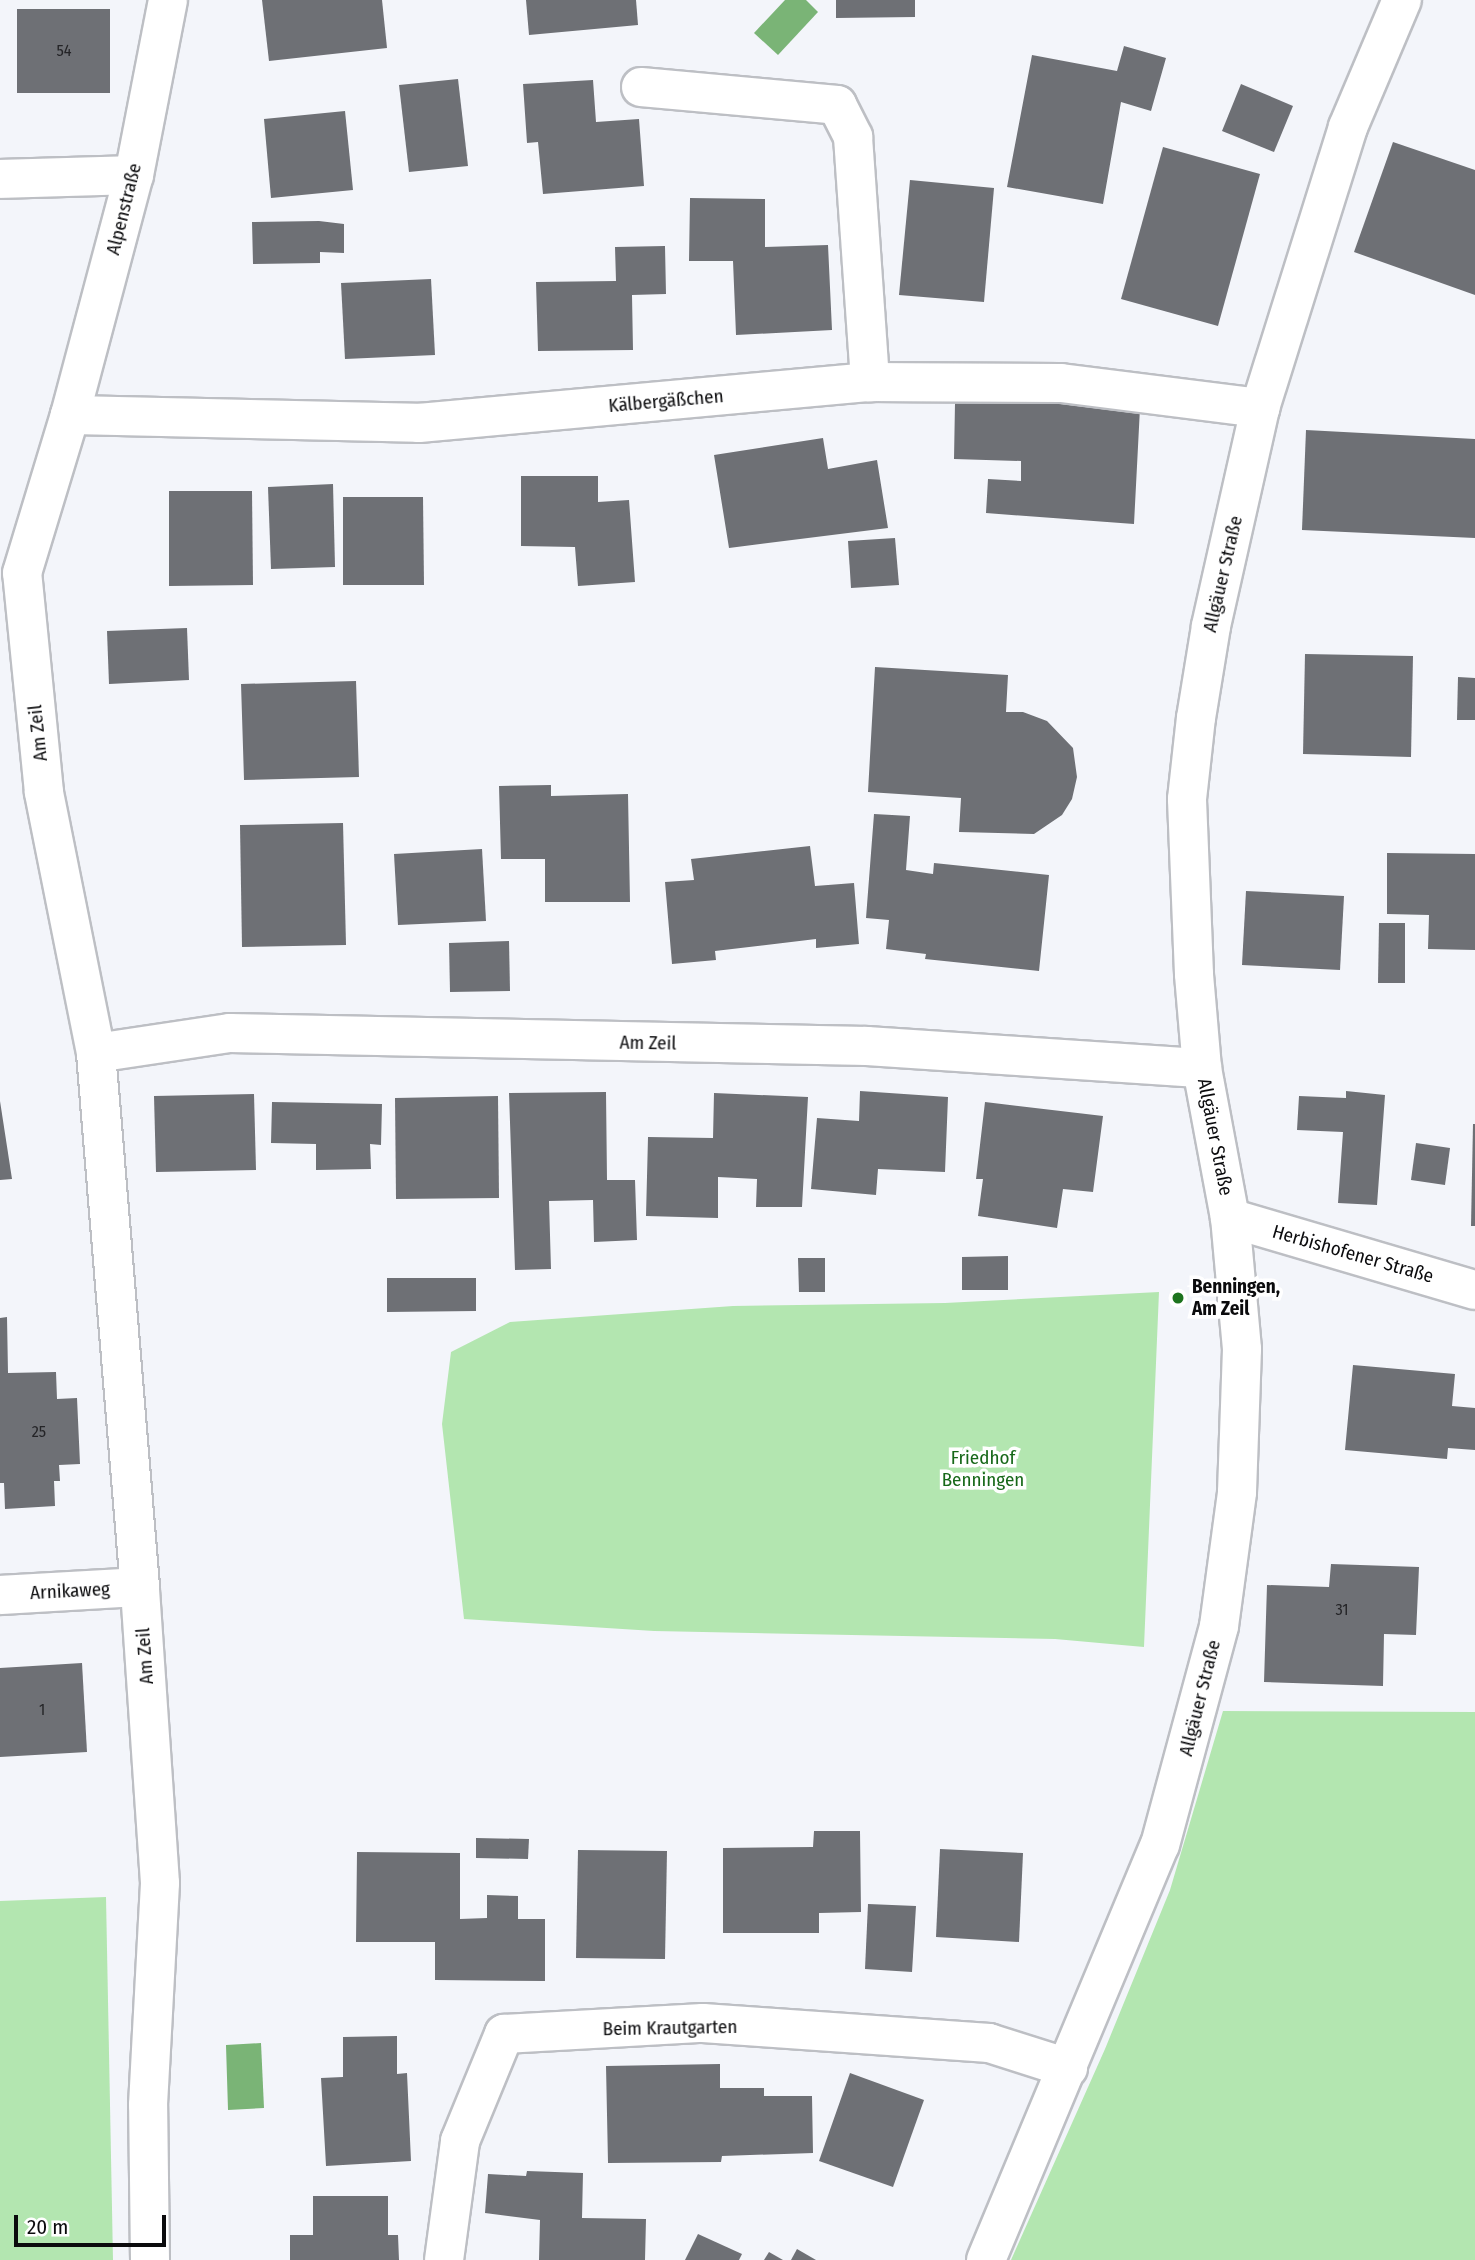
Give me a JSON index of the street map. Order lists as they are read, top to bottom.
{
  "streets": {
    "street": [
      "Alpenstraße",
      "Kälbergäßchen",
      "Allgäuer Straße",
      "Am Zeil",
      "Herbishofener Straße",
      "Arnikaweg",
      "Beim Krautgarten"
    ]
  },
  "crossings": [
    ["Alpenstraße", "Kälbergäßchen"],
    ["Alpenstraße", "Am Zeil"],
    ["Kälbergäßchen", "Allgäuer Straße"],
    ["Kälbergäßchen", "Am Zeil"],
    ["Allgäuer Straße", "Am Zeil"],
    ["Allgäuer Straße", "Herbishofener Straße"],
    ["Allgäuer Straße", "Beim Krautgarten"],
    ["Am Zeil", "Arnikaweg"]
  ],
  "parks": ["Friedhof Benningen"],
  "places": ["Benningen, Am Zeil"],
  "house_numbers": [
    "54",
    "25",
    "31",
    "1"
  ],
  "scale_bar": "20 m"
}
